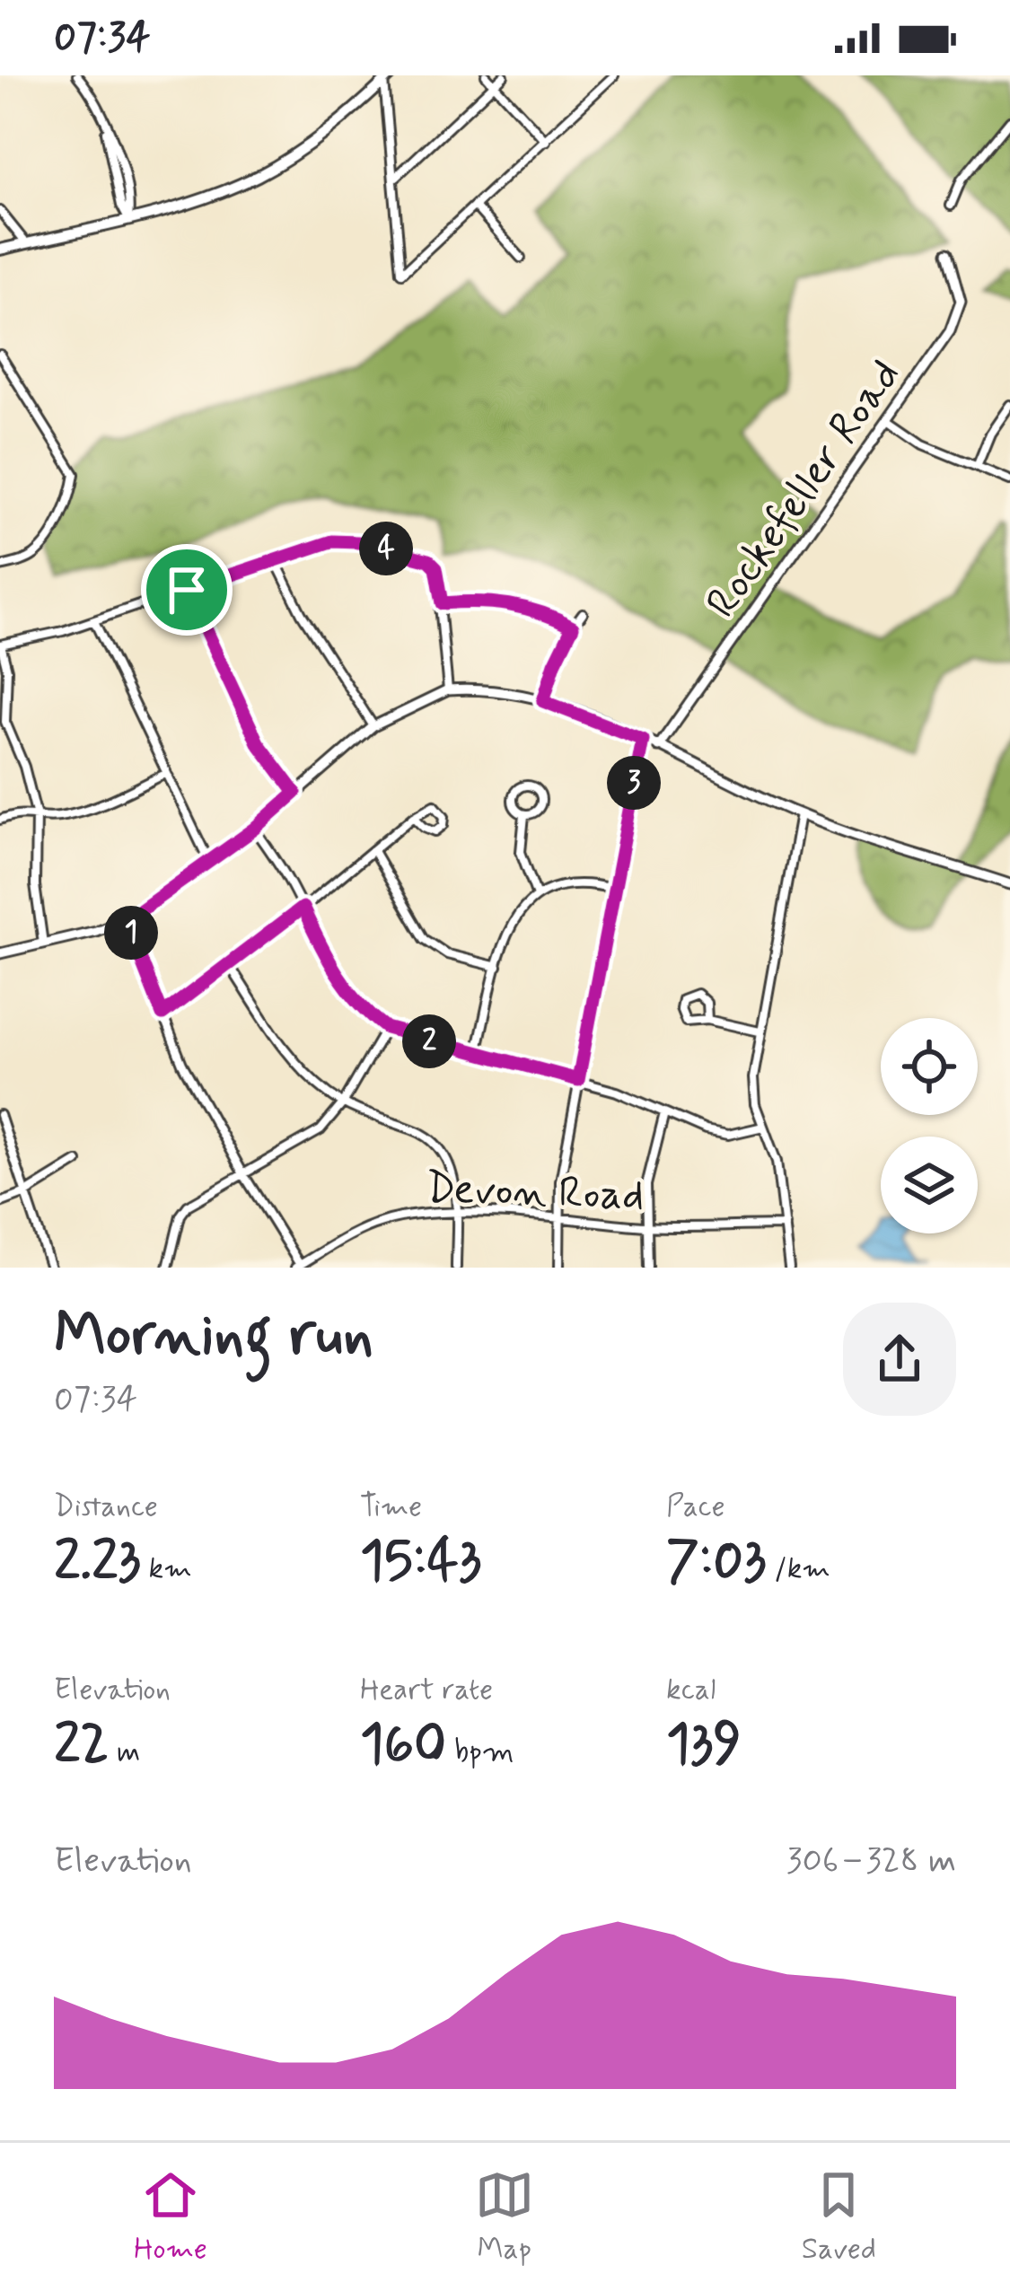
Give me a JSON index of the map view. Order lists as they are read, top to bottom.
{
  "streets": {
    "street": ["Rockefeller Road", "Devon Road"]
  },
  "page": {
    "status": "07:34",
    "pins": [
      "4",
      "3",
      "1",
      "2"
    ],
    "heading": ["Morning run", "07:34"],
    "stats": [
      ["Distance", "2.23 km"],
      ["Time", "15:43"],
      ["Pace", "7:03 /km"],
      ["Elevation", "22 m"],
      ["Heart rate", "160 bpm"],
      ["kcal", "139"]
    ],
    "chart": ["Elevation", "306–328 m"],
    "tabs": ["Home", "Map", "Saved"]
  }
}
